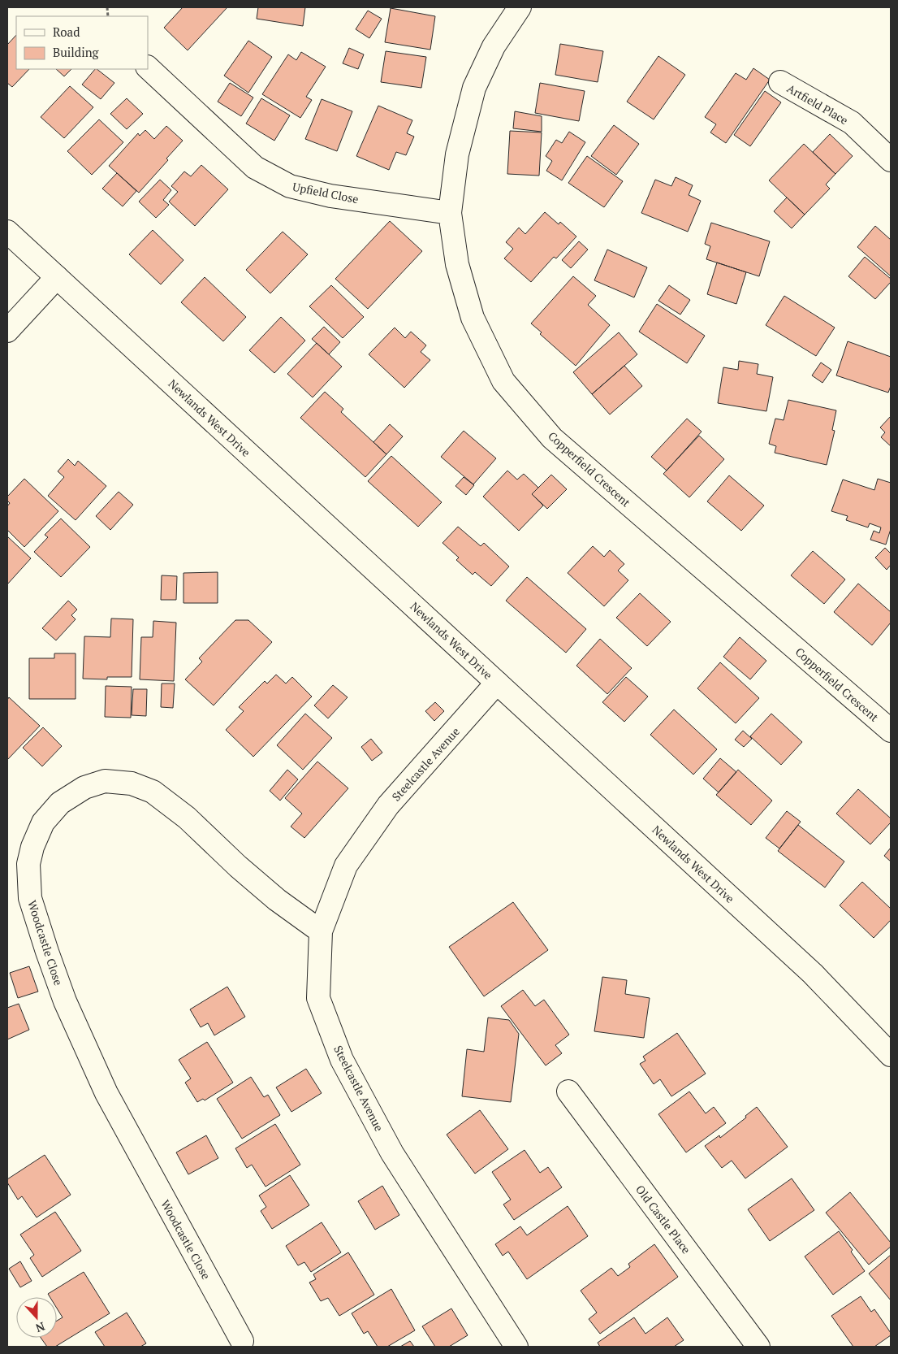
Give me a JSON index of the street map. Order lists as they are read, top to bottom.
{
  "streets": {
    "street": [
      "Artfield Place",
      "Upfield Close",
      "Newlands West Drive",
      "Copperfield Crescent",
      "Steelcastle Avenue",
      "Woodcastle Close",
      "Old Castle Place"
    ]
  },
  "crossings": [
    ["Upfield Close", "Copperfield Crescent"],
    ["Newlands West Drive", "Steelcastle Avenue"],
    ["Steelcastle Avenue", "Woodcastle Close"]
  ],
  "legend": ["Road", "Building"],
  "north": "bottom"
}
